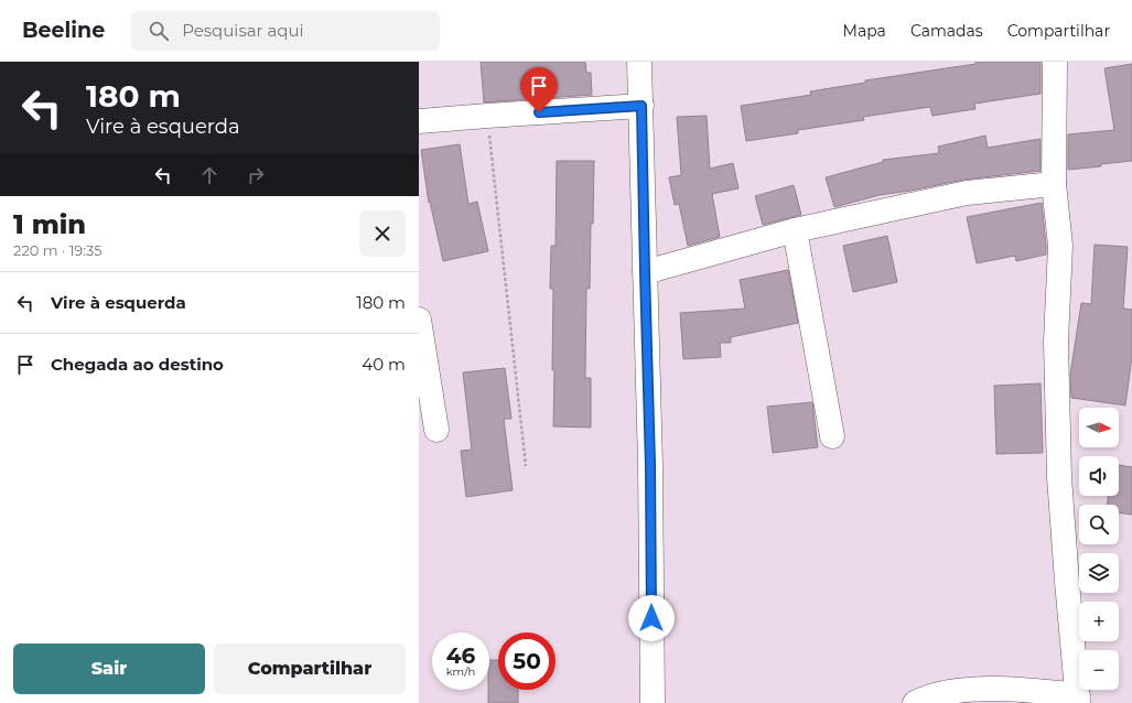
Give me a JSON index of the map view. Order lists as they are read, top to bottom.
{
  "north": "right",
  "page": {
    "header": "Beeline",
    "search": "Pesquisar aqui",
    "nav": ["Mapa", "Camadas", "Compartilhar"],
    "turn": ["180 m", "Vire à esquerda"],
    "heading": ["1 min", "220 m · 19:35"],
    "list": [
      {
        "name": "Vire à esquerda",
        "value": "180 m"
      },
      {
        "name": "Chegada ao destino",
        "value": "40 m"
      }
    ],
    "map_buttons": ["+", "−"],
    "speed": "46 km/h",
    "limit": "50",
    "buttons": ["Sair", "Compartilhar"]
  }
}
